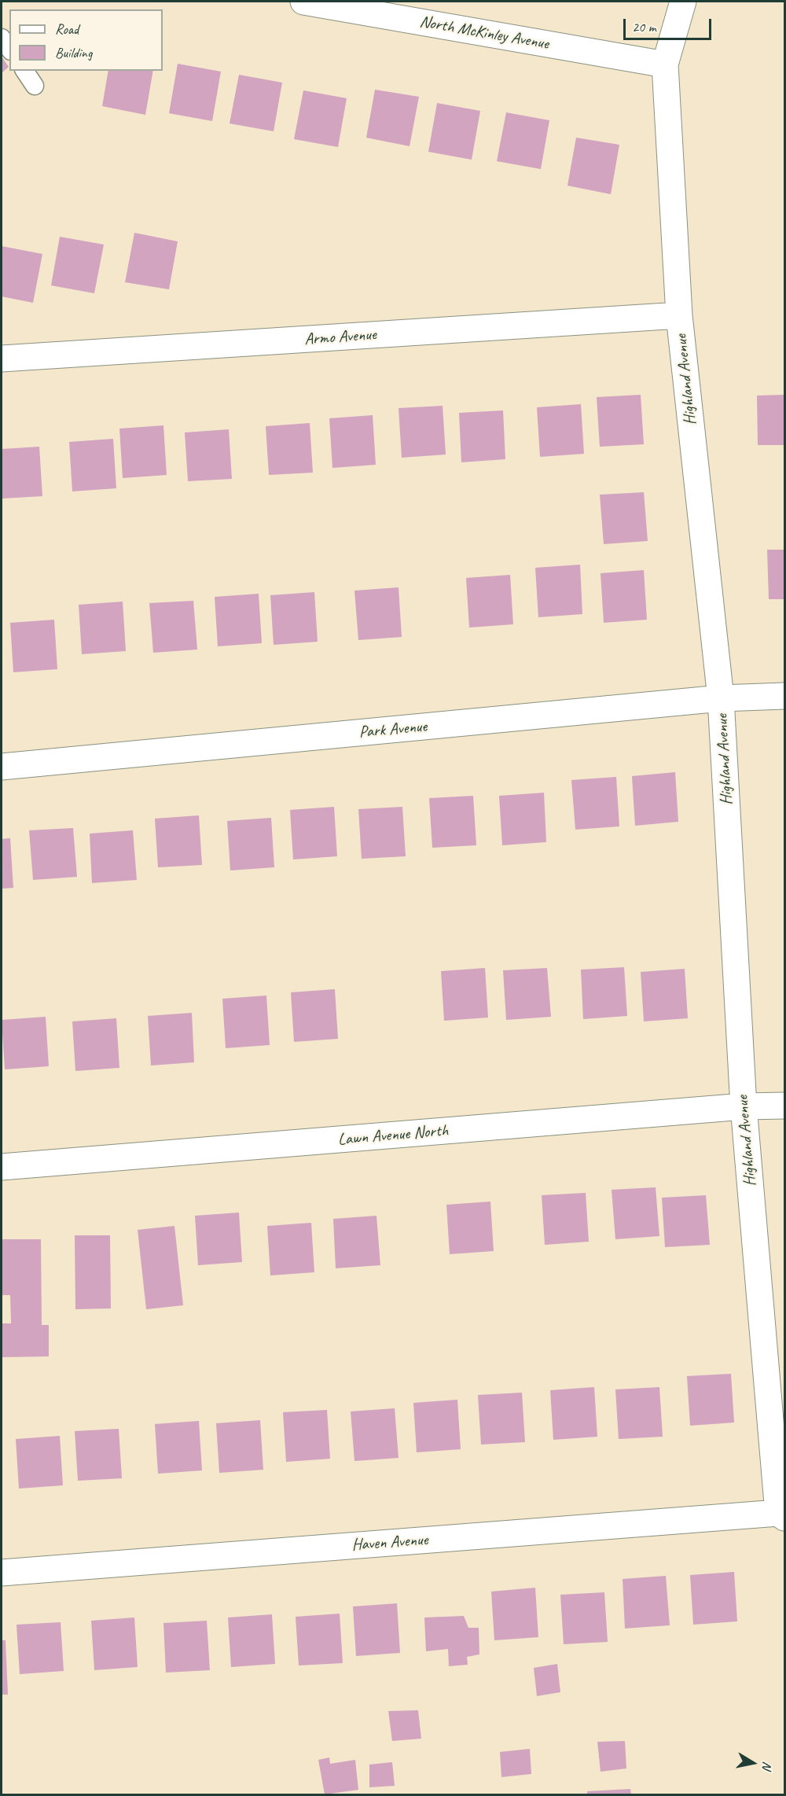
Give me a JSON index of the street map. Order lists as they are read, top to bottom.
{
  "streets": {
    "street": [
      "North McKinley Avenue",
      "Armo Avenue",
      "Highland Avenue",
      "Park Avenue",
      "Lawn Avenue North",
      "Haven Avenue"
    ]
  },
  "crossings": [
    ["North McKinley Avenue", "Highland Avenue"],
    ["Armo Avenue", "Highland Avenue"],
    ["Highland Avenue", "Park Avenue"],
    ["Highland Avenue", "Lawn Avenue North"],
    ["Highland Avenue", "Haven Avenue"]
  ],
  "legend": ["Road", "Building"],
  "scale_bar": "20 m",
  "north": "right"
}
